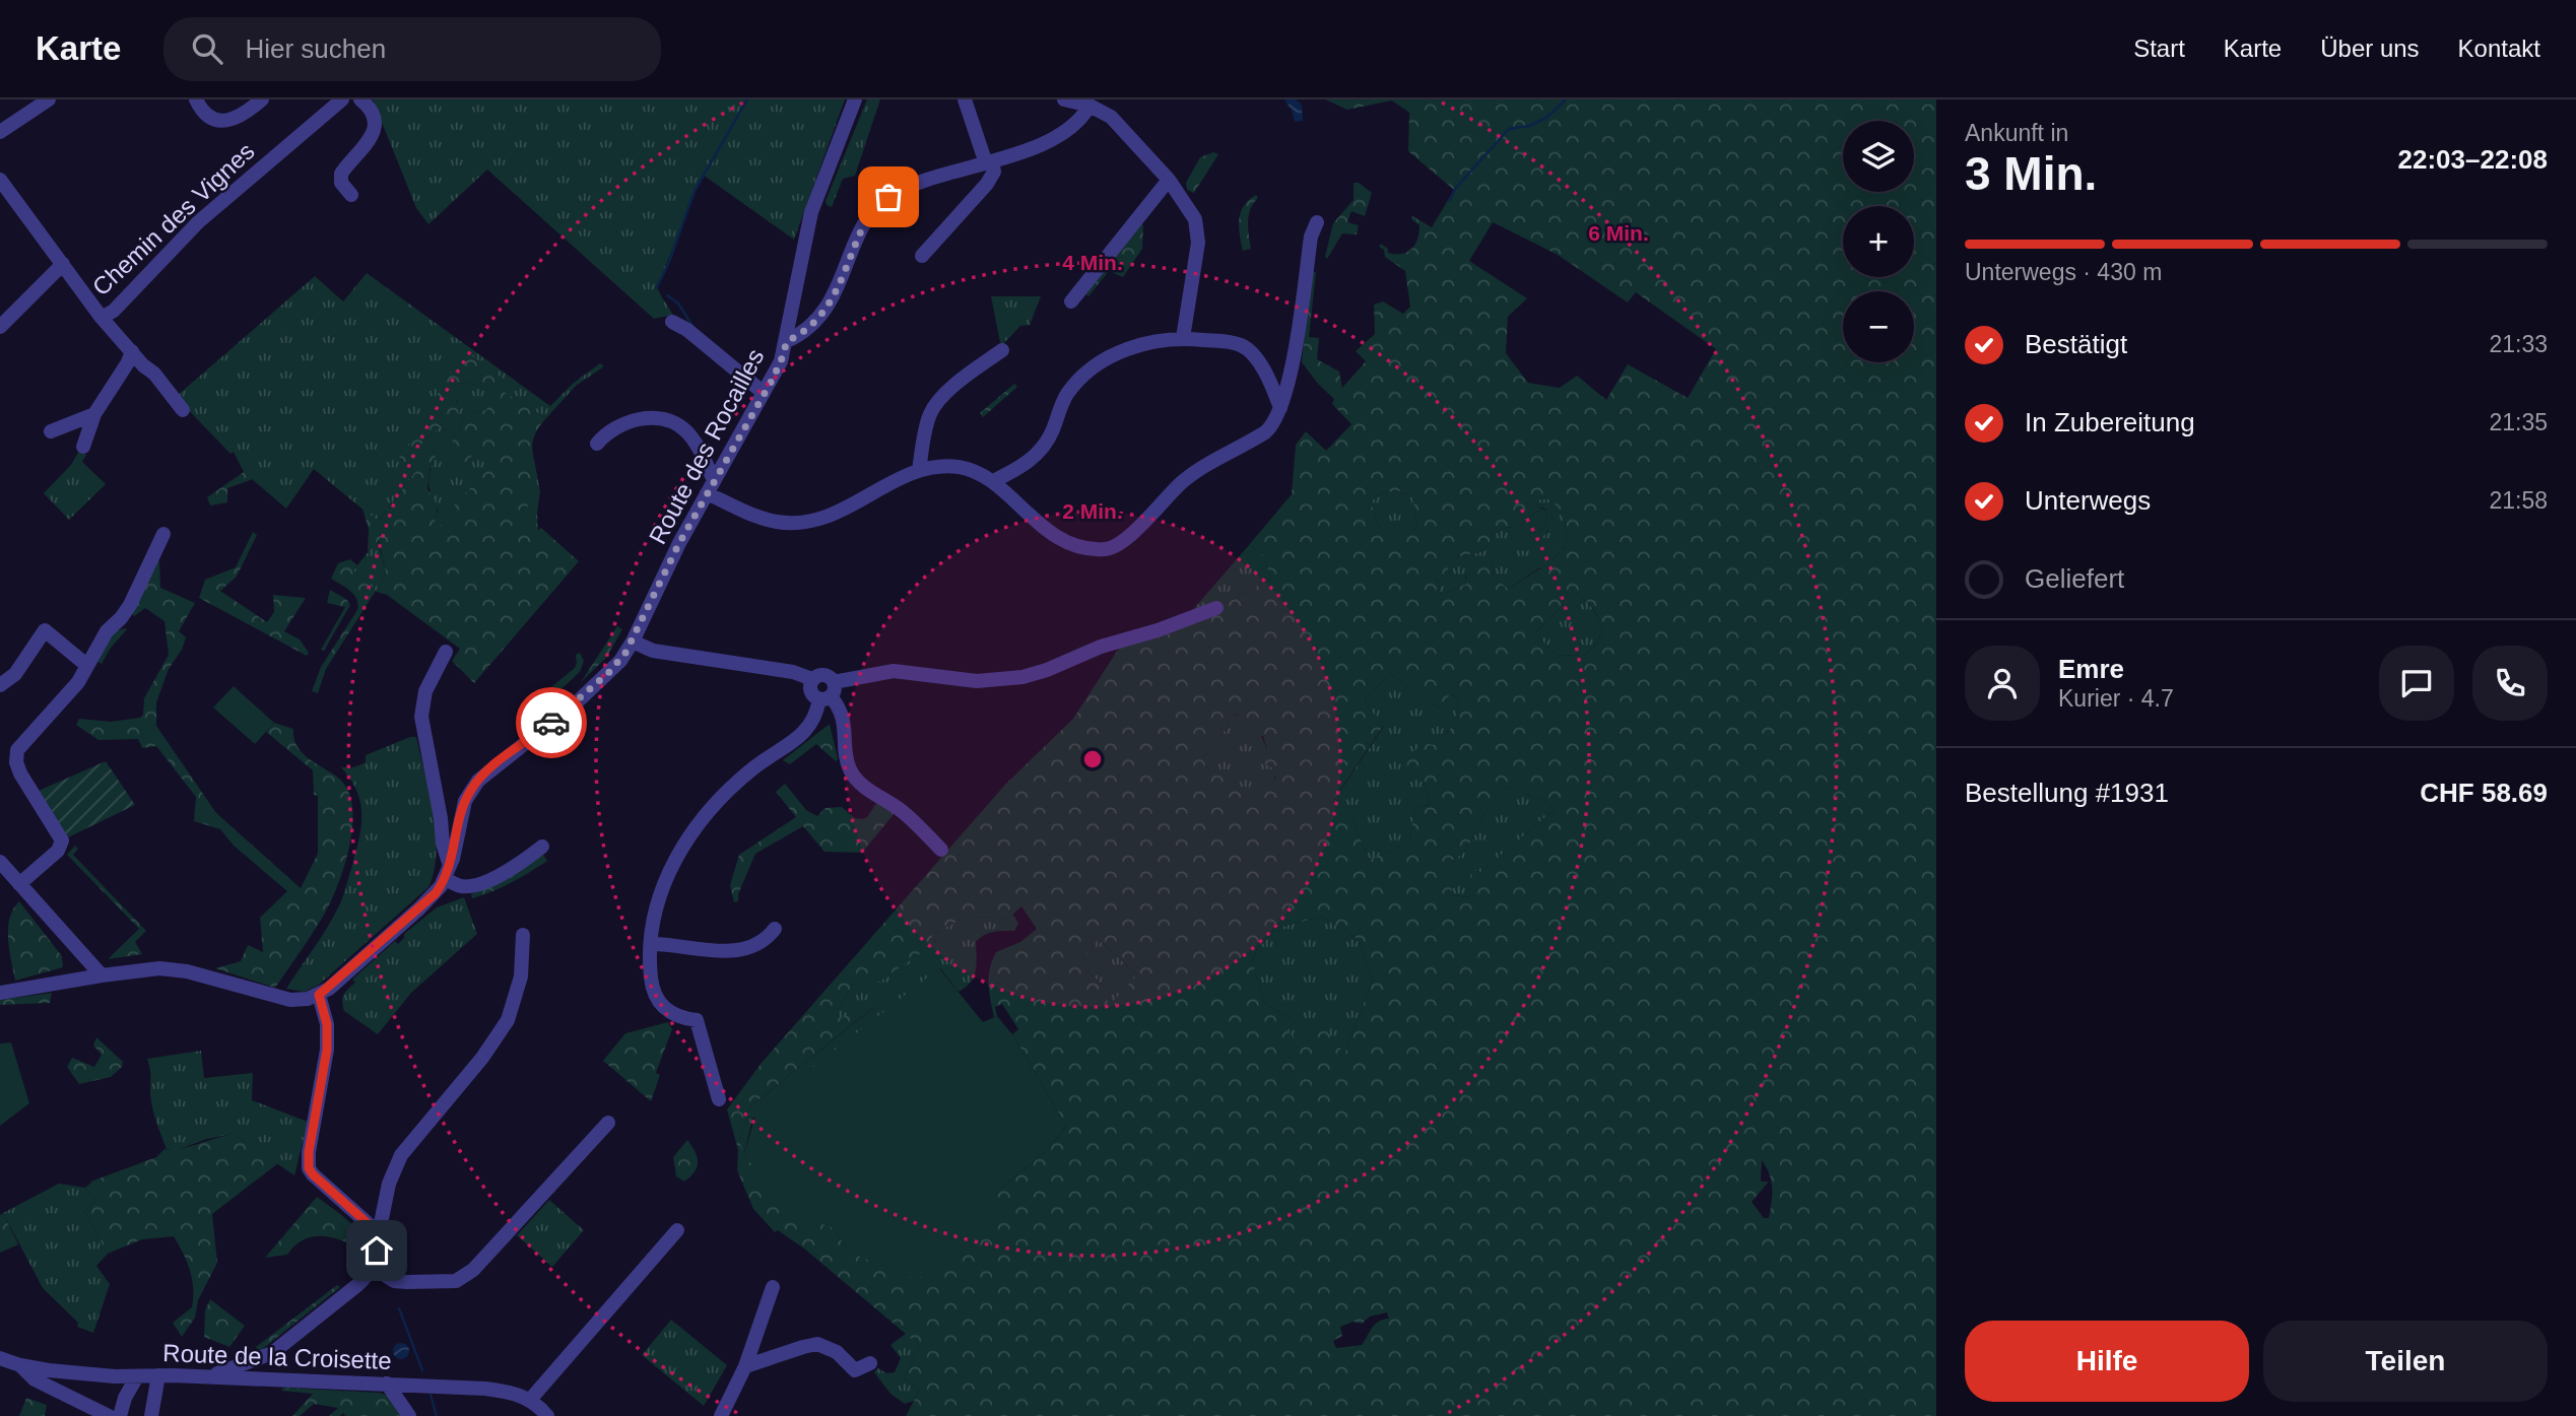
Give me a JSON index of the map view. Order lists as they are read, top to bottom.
{
  "streets": {
    "street": ["Chemin des Vignes", "Route des Rocailles", "Route de la Croisette"]
  },
  "page": {
    "header": "Karte",
    "search": "Hier suchen",
    "nav": [
      "Start",
      "Karte",
      "Über uns",
      "Kontakt"
    ],
    "heading": ["3 Min.", "Ankunft in", "22:03–22:08"],
    "panel": [
      "Emre",
      "Kurier · 4.7",
      "Bestellung #1931",
      "CHF 58.69"
    ],
    "map_buttons": ["+", "−"],
    "bar": "Unterwegs · 430 m",
    "list": [
      ["Bestätigt", "21:33"],
      ["In Zubereitung", "21:35"],
      ["Unterwegs", "21:58"],
      "Geliefert"
    ],
    "buttons": ["Hilfe", "Teilen"]
  },
  "rings": ["6 Min.", "4 Min.", "2 Min."]
}
